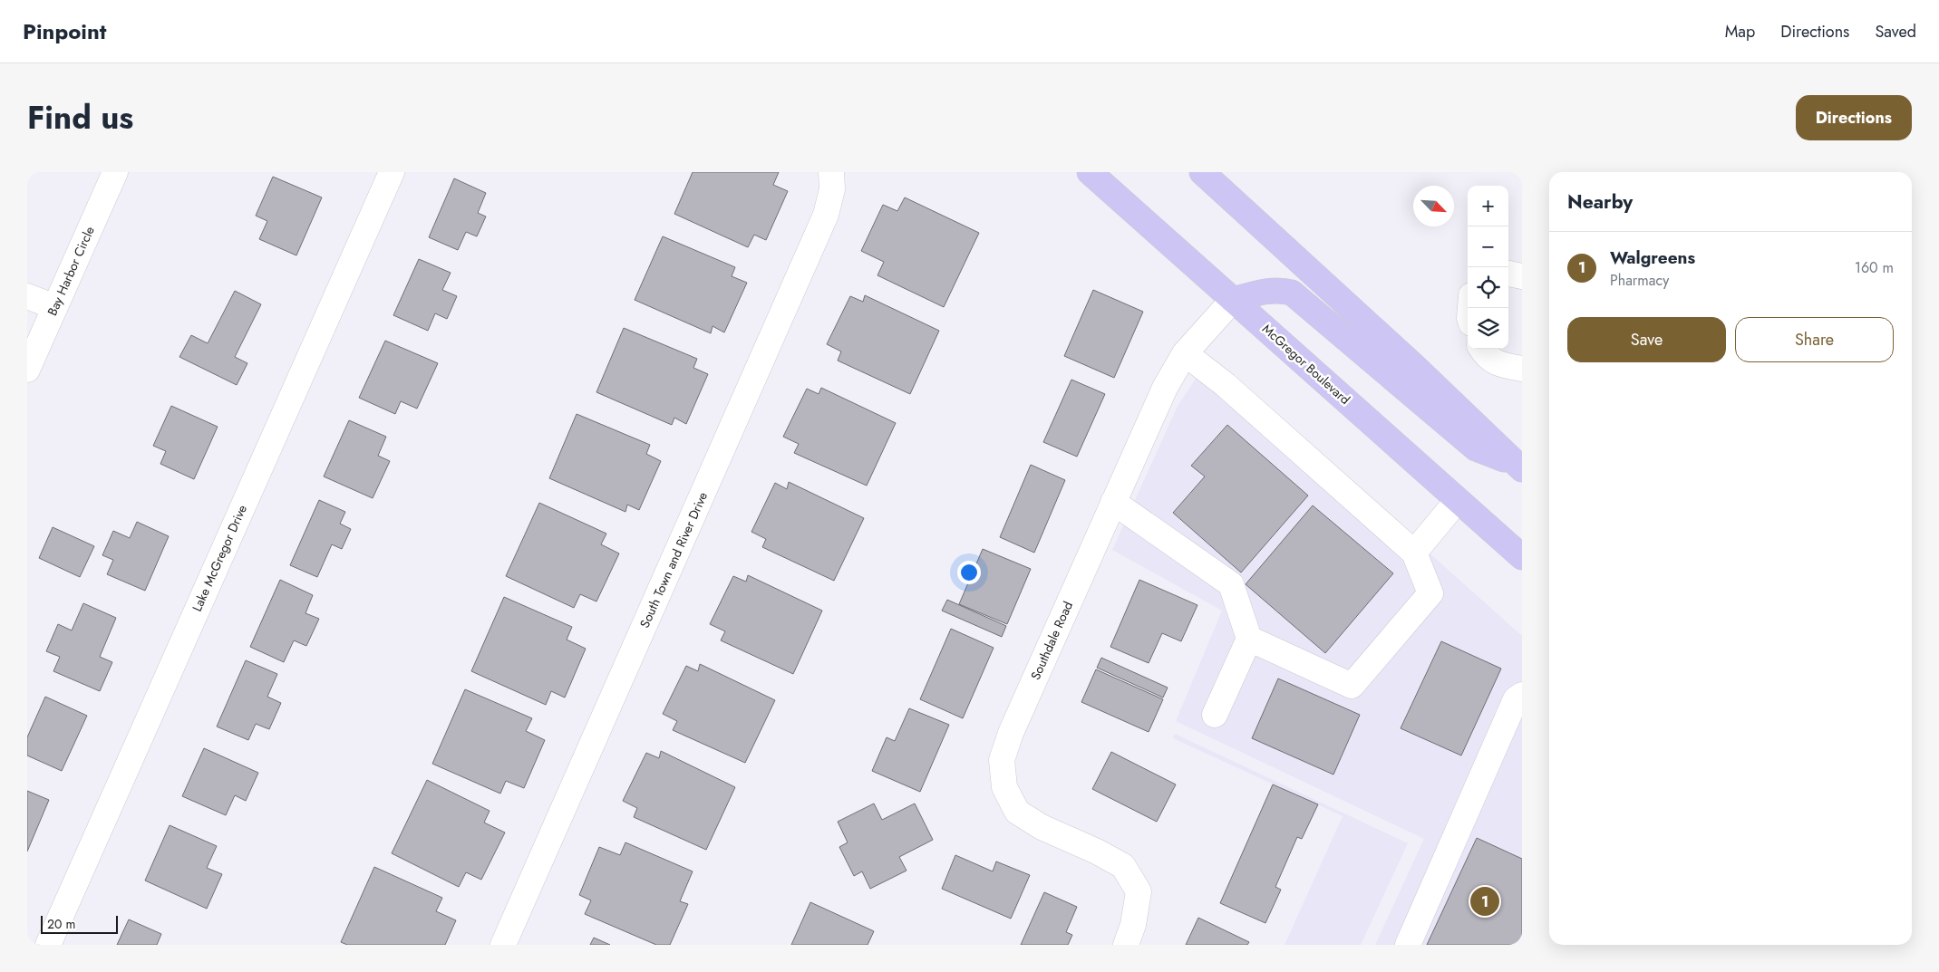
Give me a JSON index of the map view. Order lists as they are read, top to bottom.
{
  "streets": {
    "main road": ["McGregor Boulevard"],
    "street": [
      "Bay Harbor Circle",
      "Lake McGregor Drive",
      "South Town and River Drive",
      "Southdale Road"
    ]
  },
  "crossings": [
    ["McGregor Boulevard", "Southdale Road"]
  ],
  "scale_bar": "20 m",
  "north": "bottom right",
  "page": {
    "header": "Pinpoint",
    "nav": ["Map", "Directions", "Saved"],
    "title": "Find us",
    "buttons": [
      "Directions",
      ["Save", "Share"]
    ],
    "heading": "Nearby",
    "map_buttons": ["+", "−"],
    "list": [
      {
        "mark": "1",
        "name": "Walgreens",
        "note": "Pharmacy",
        "value": "160 m"
      }
    ],
    "pins": "1",
    "scale": "20 m"
  }
}
